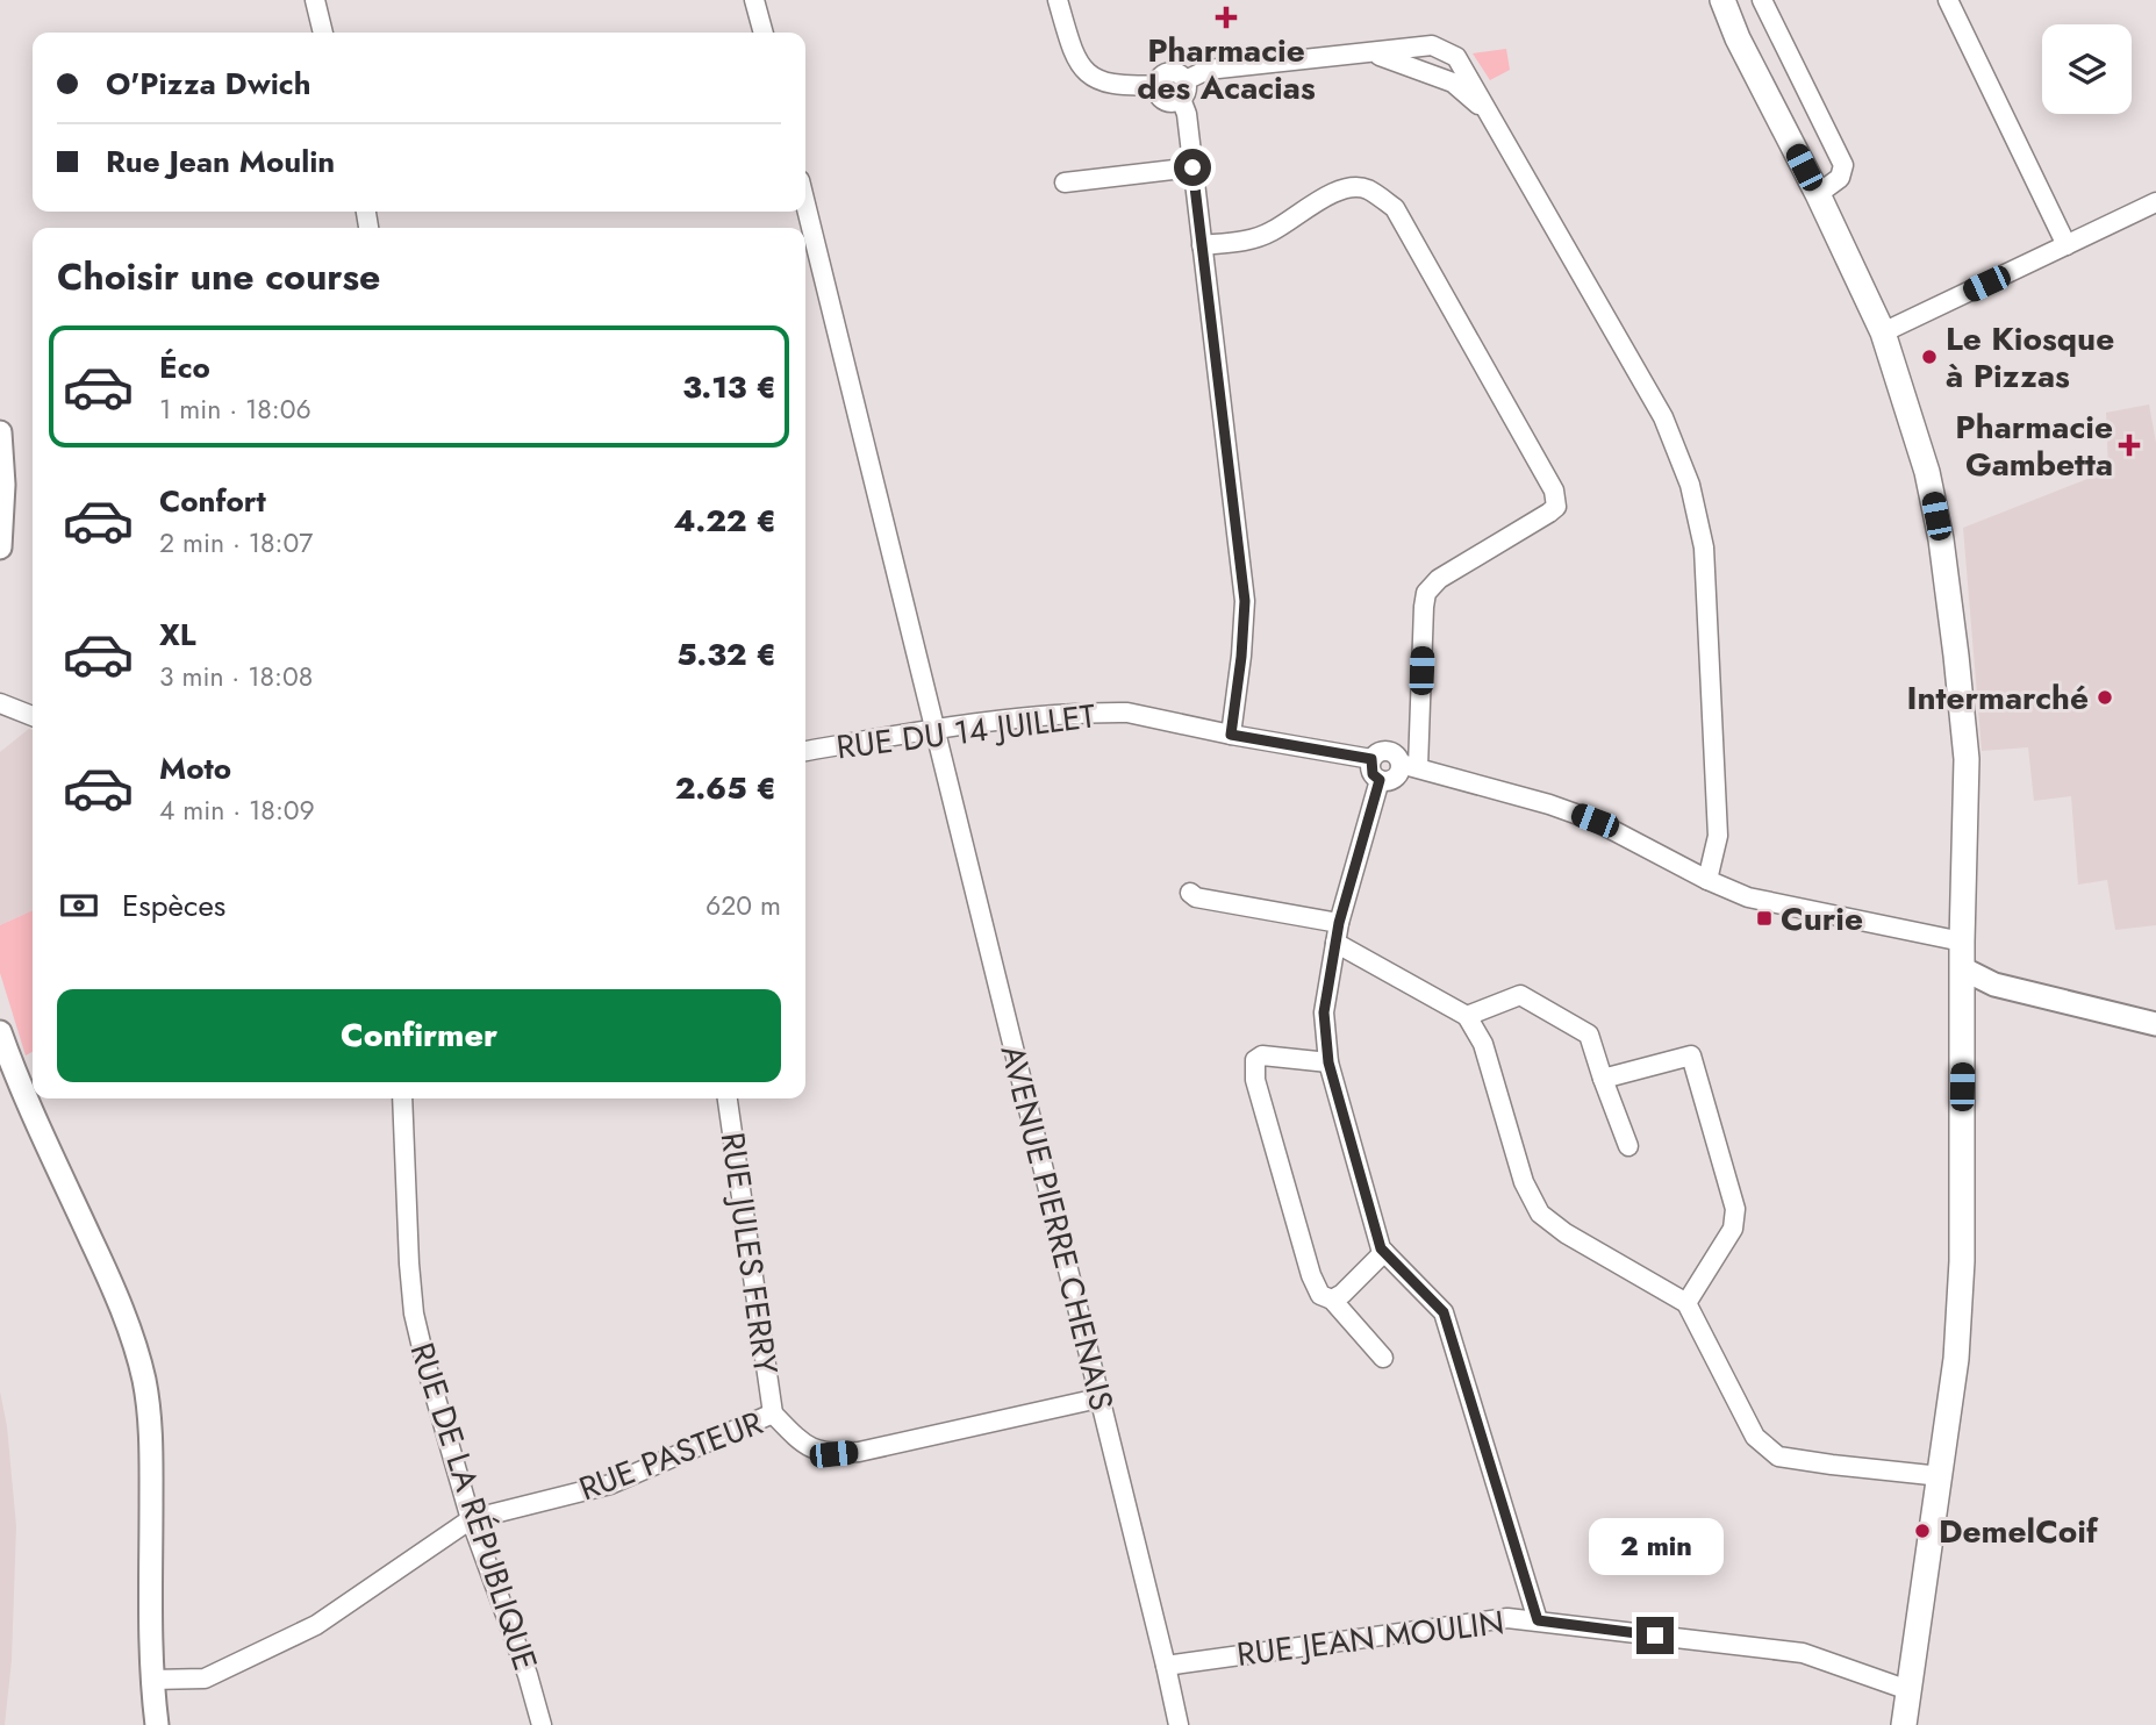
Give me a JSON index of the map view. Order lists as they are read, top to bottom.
{
  "streets": {
    "street": [
      "RUE DU 14 JUILLET",
      "AVENUE PIERRE CHENAIS",
      "RUE JULES FERRY",
      "RUE PASTEUR",
      "RUE DE LA RÉPUBLIQUE",
      "RUE JEAN MOULIN"
    ]
  },
  "crossings": [
    ["RUE DU 14 JUILLET", "AVENUE PIERRE CHENAIS"],
    ["AVENUE PIERRE CHENAIS", "RUE PASTEUR"],
    ["AVENUE PIERRE CHENAIS", "RUE JEAN MOULIN"],
    ["RUE JULES FERRY", "RUE PASTEUR"],
    ["RUE PASTEUR", "RUE DE LA RÉPUBLIQUE"]
  ],
  "places": {
    "health": ["Pharmacie des Acacias", "Pharmacie Gambetta"],
    "other": ["Le Kiosque à Pizzas", "Intermarché", "DemelCoif"],
    "transit": ["Curie"]
  },
  "page": {
    "banner": ["O'Pizza Dwich", "Rue Jean Moulin"],
    "heading": "Choisir une course",
    "list": [
      {
        "name": "Éco",
        "note": "1 min · 18:06",
        "value": "3.13 €"
      },
      {
        "name": "Confort",
        "note": "2 min · 18:07",
        "value": "4.22 €"
      },
      {
        "name": "XL",
        "note": "3 min · 18:08",
        "value": "5.32 €"
      },
      {
        "name": "Moto",
        "note": "4 min · 18:09",
        "value": "2.65 €"
      }
    ],
    "pay": ["Espèces", "620 m"],
    "buttons": "Confirmer",
    "bubble": "2 min"
  }
}
